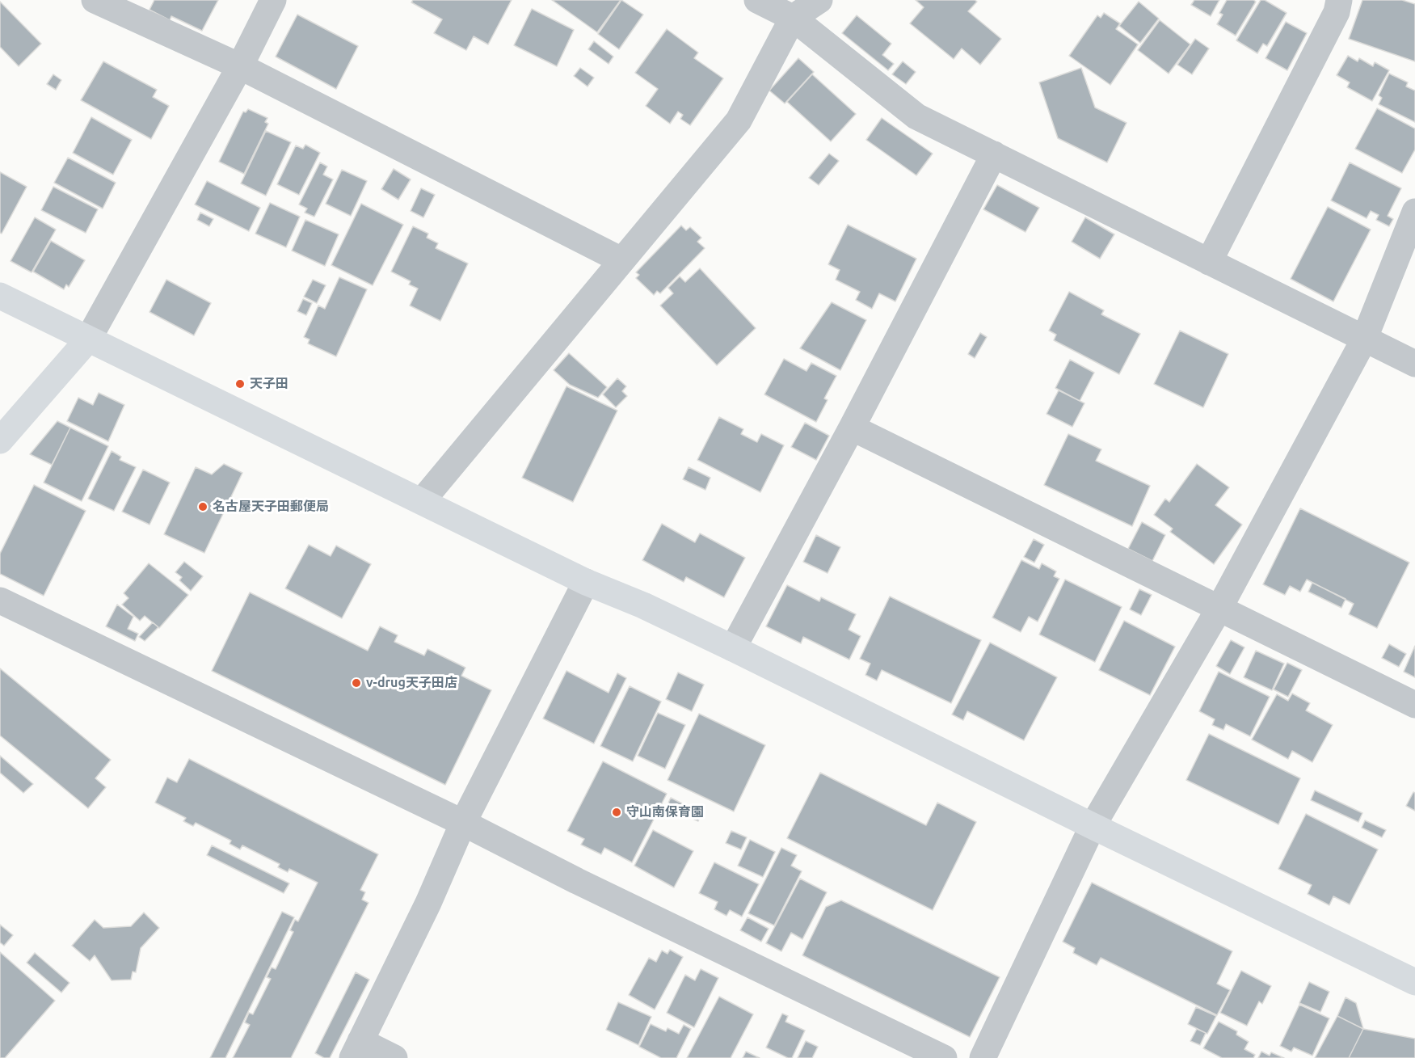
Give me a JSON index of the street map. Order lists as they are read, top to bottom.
{
  "places": [
    "天子田",
    "名古屋天子田郵便局",
    "v-drug天子田店",
    "守山南保育園"
  ]
}
